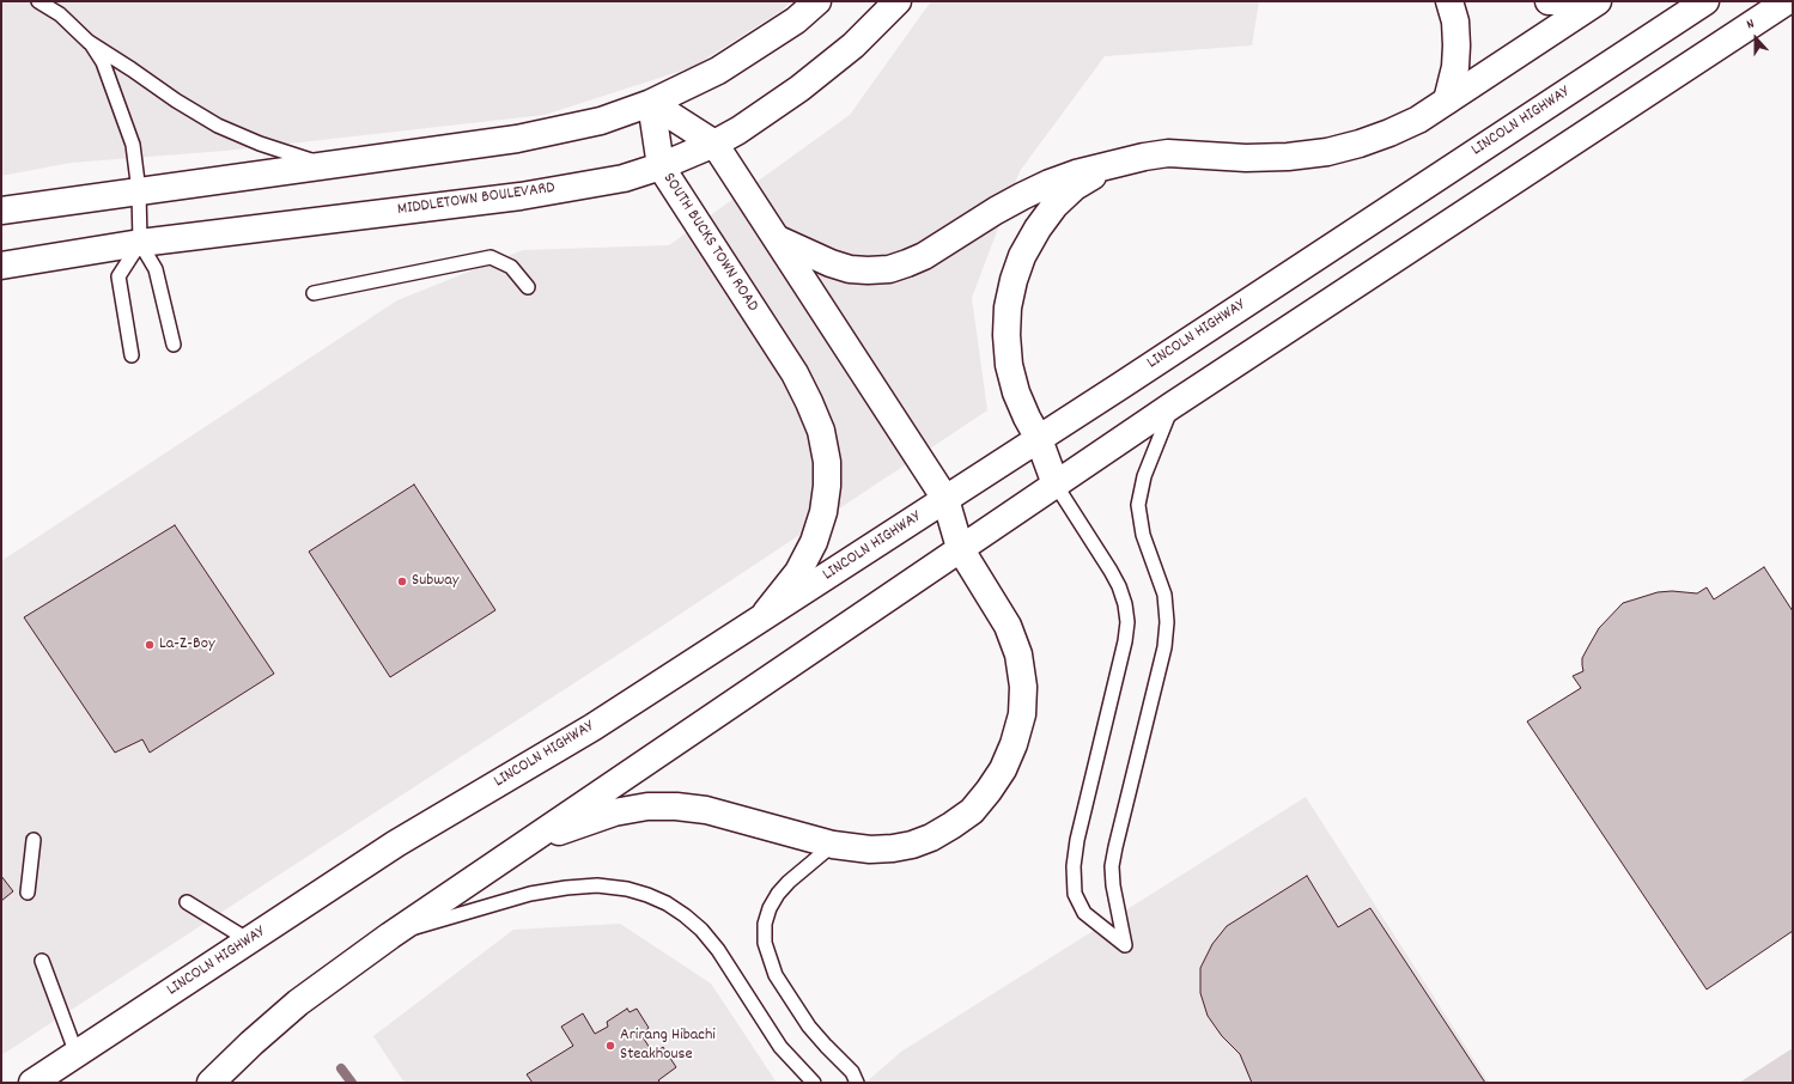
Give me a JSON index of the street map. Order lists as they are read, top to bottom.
{
  "streets": {
    "main road": ["LINCOLN HIGHWAY", "MIDDLETOWN BOULEVARD", "SOUTH BUCKS TOWN ROAD"]
  },
  "crossings": [
    ["LINCOLN HIGHWAY", "SOUTH BUCKS TOWN ROAD"],
    ["MIDDLETOWN BOULEVARD", "SOUTH BUCKS TOWN ROAD"]
  ],
  "places": ["Subway", "La-Z-Boy", "Arirang Hibachi Steakhouse"],
  "north": "top"
}
